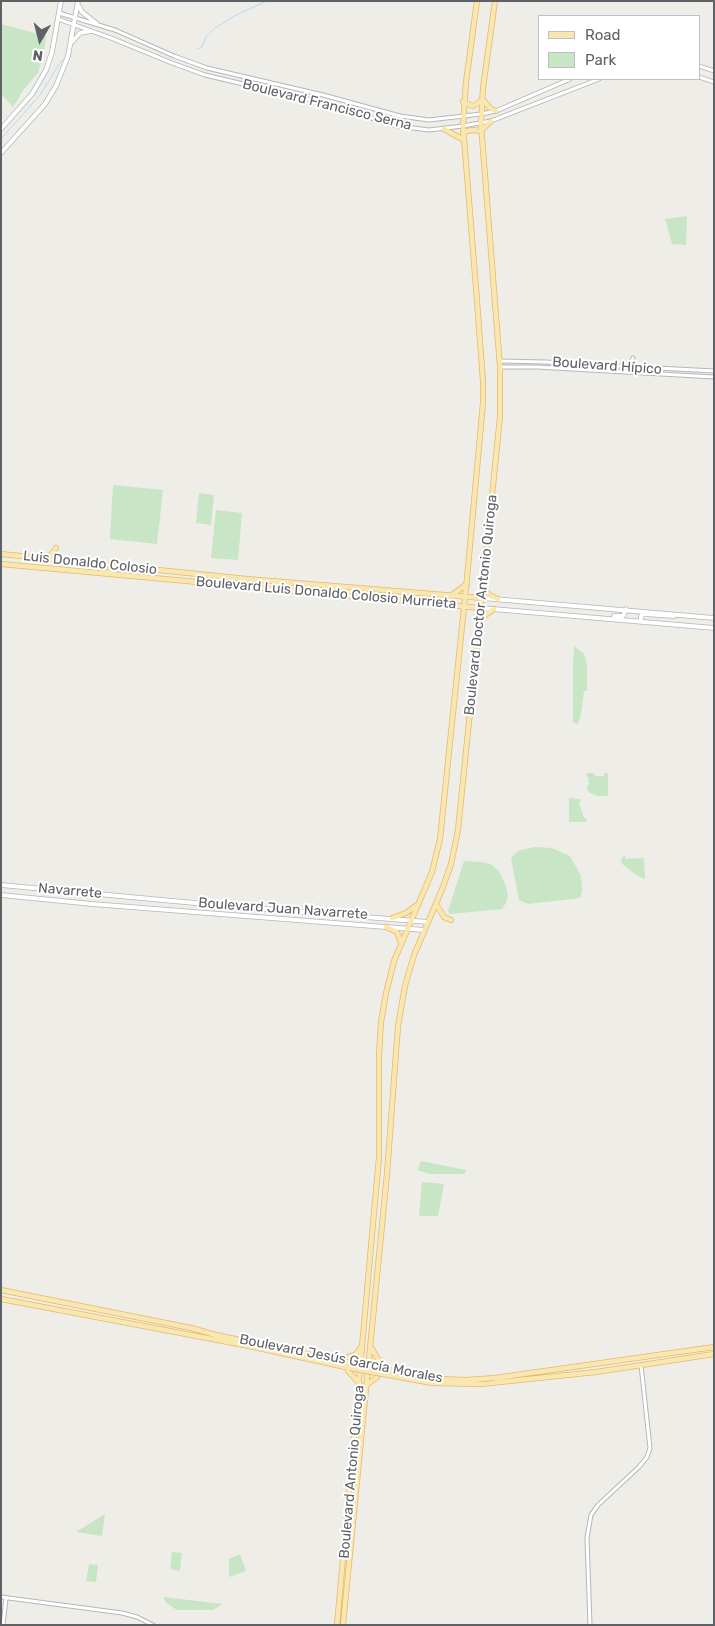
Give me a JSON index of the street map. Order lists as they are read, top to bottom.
{
  "streets": {
    "main road": [
      "Luis Donaldo Colosio",
      "Boulevard Luis Donaldo Colosio Murrieta",
      "Boulevard Doctor Antonio Quiroga",
      "Navarrete",
      "Boulevard Juan Navarrete",
      "Boulevard Jesús García Morales",
      "Boulevard Antonio Quiroga"
    ],
    "street": ["Boulevard Francisco Serna", "Boulevard Hípico"]
  },
  "crossings": [
    ["Boulevard Francisco Serna", "Boulevard Doctor Antonio Quiroga"],
    ["Boulevard Hípico", "Boulevard Doctor Antonio Quiroga"],
    ["Luis Donaldo Colosio", "Boulevard Luis Donaldo Colosio Murrieta"],
    ["Boulevard Luis Donaldo Colosio Murrieta", "Boulevard Doctor Antonio Quiroga"],
    ["Boulevard Doctor Antonio Quiroga", "Boulevard Juan Navarrete"],
    ["Boulevard Doctor Antonio Quiroga", "Boulevard Antonio Quiroga"],
    ["Navarrete", "Boulevard Juan Navarrete"]
  ],
  "legend": ["Road", "Park"],
  "north": "bottom"
}
